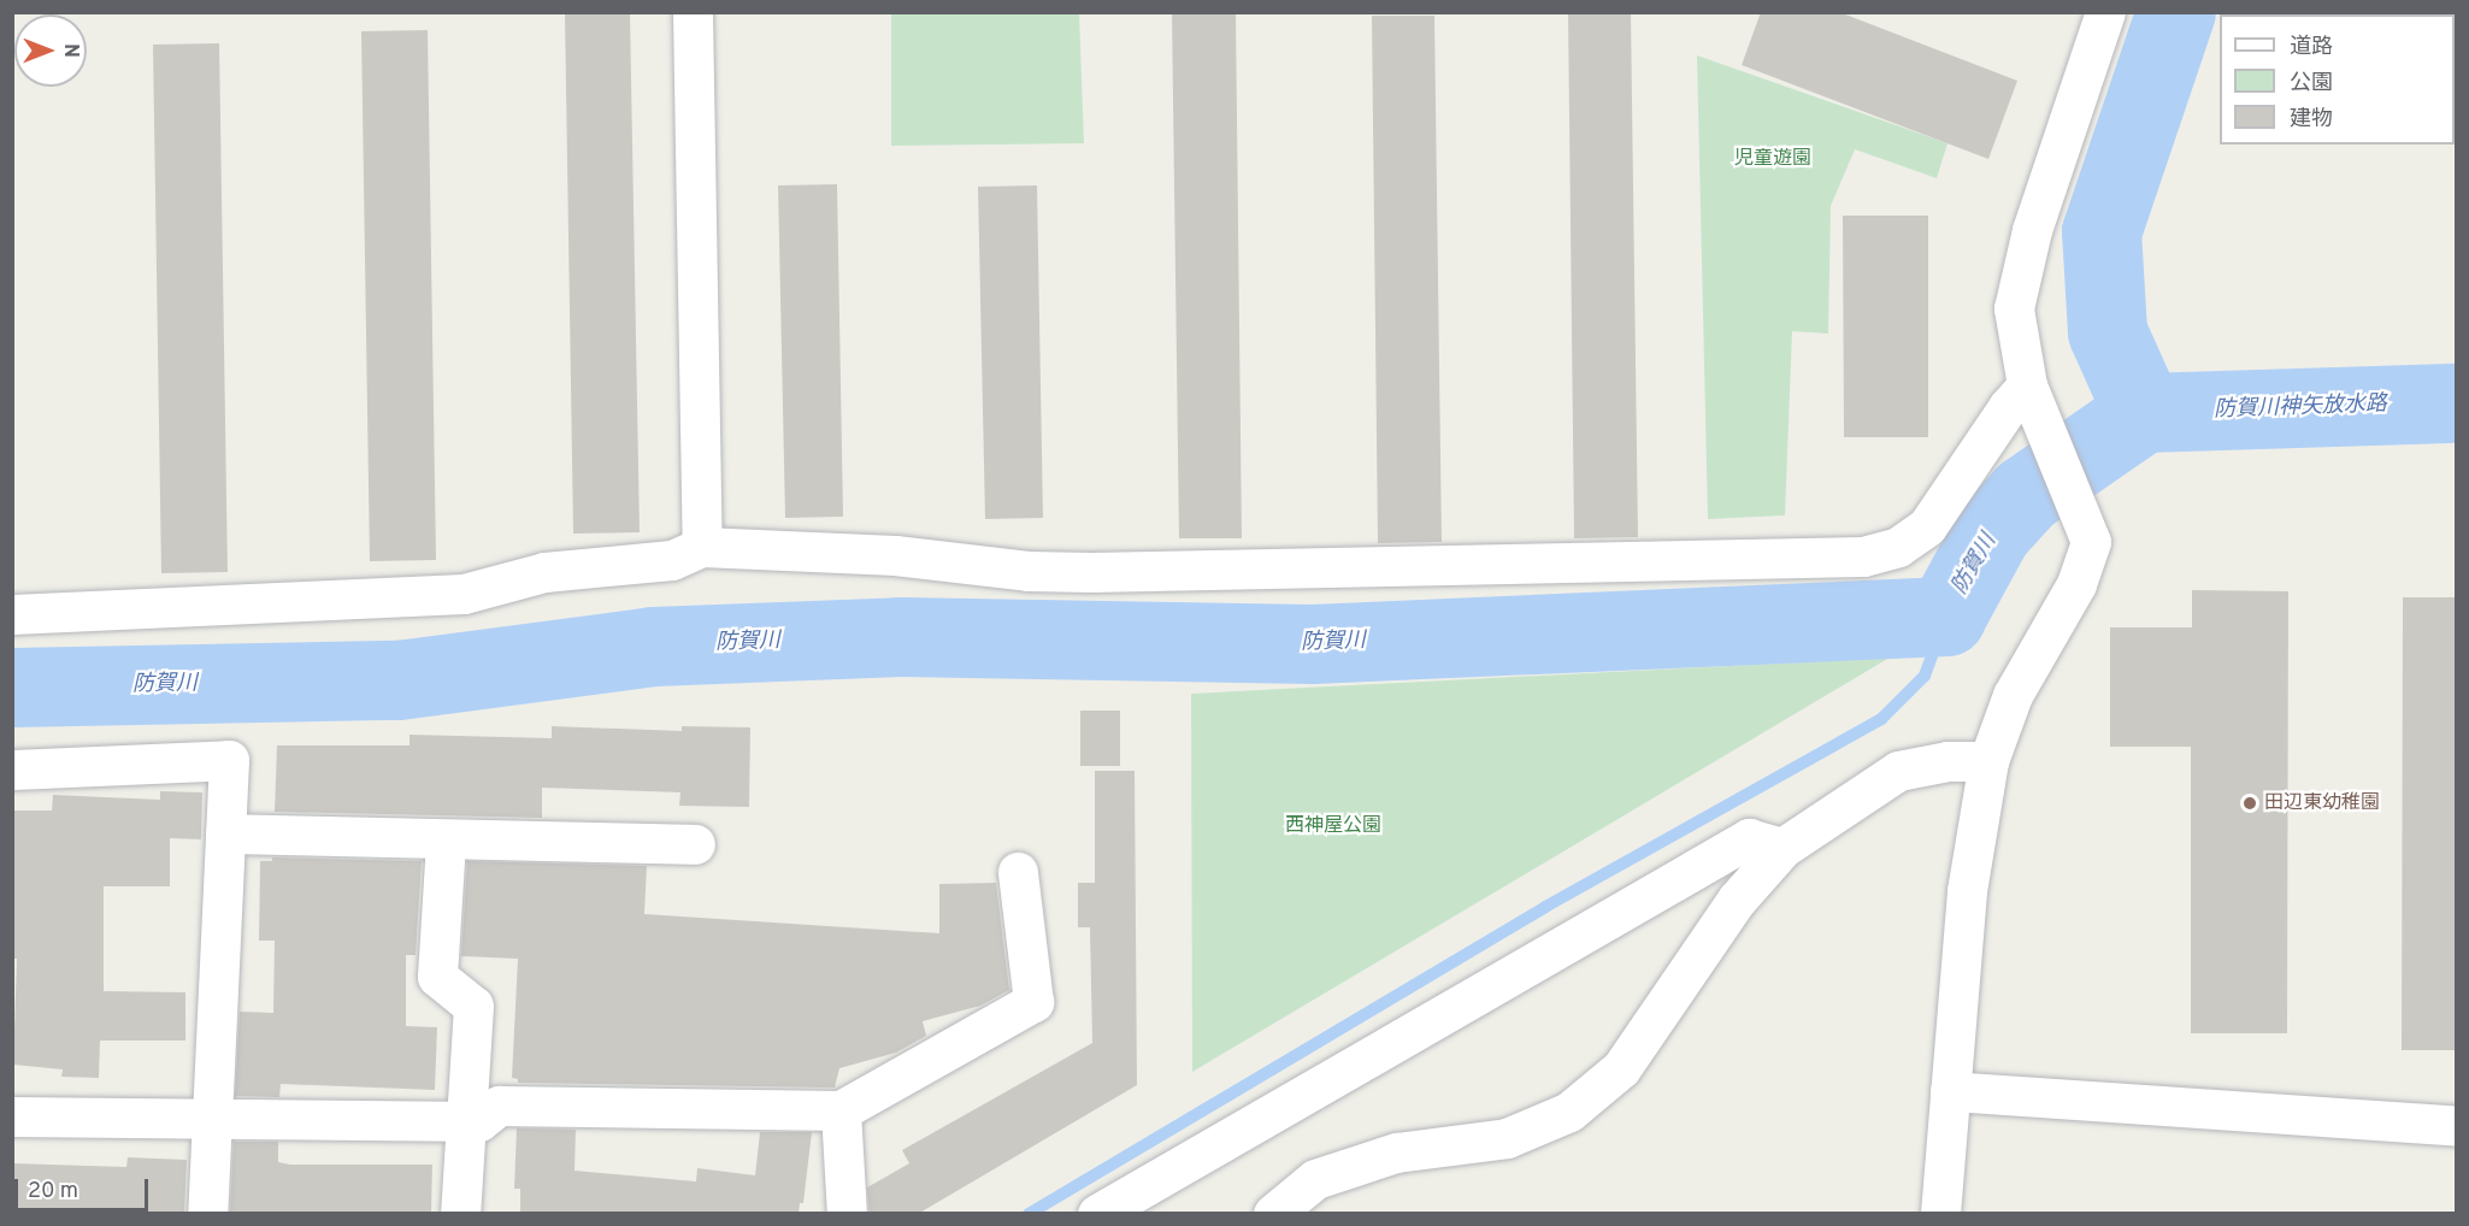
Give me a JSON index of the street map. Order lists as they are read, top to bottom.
{
  "water": ["防賀川神矢放水路", "防賀川"],
  "parks": ["児童遊園", "西神屋公園"],
  "places": ["田辺東幼稚園"],
  "legend": ["道路", "公園", "建物"],
  "scale_bar": "20 m",
  "north": "right"
}
